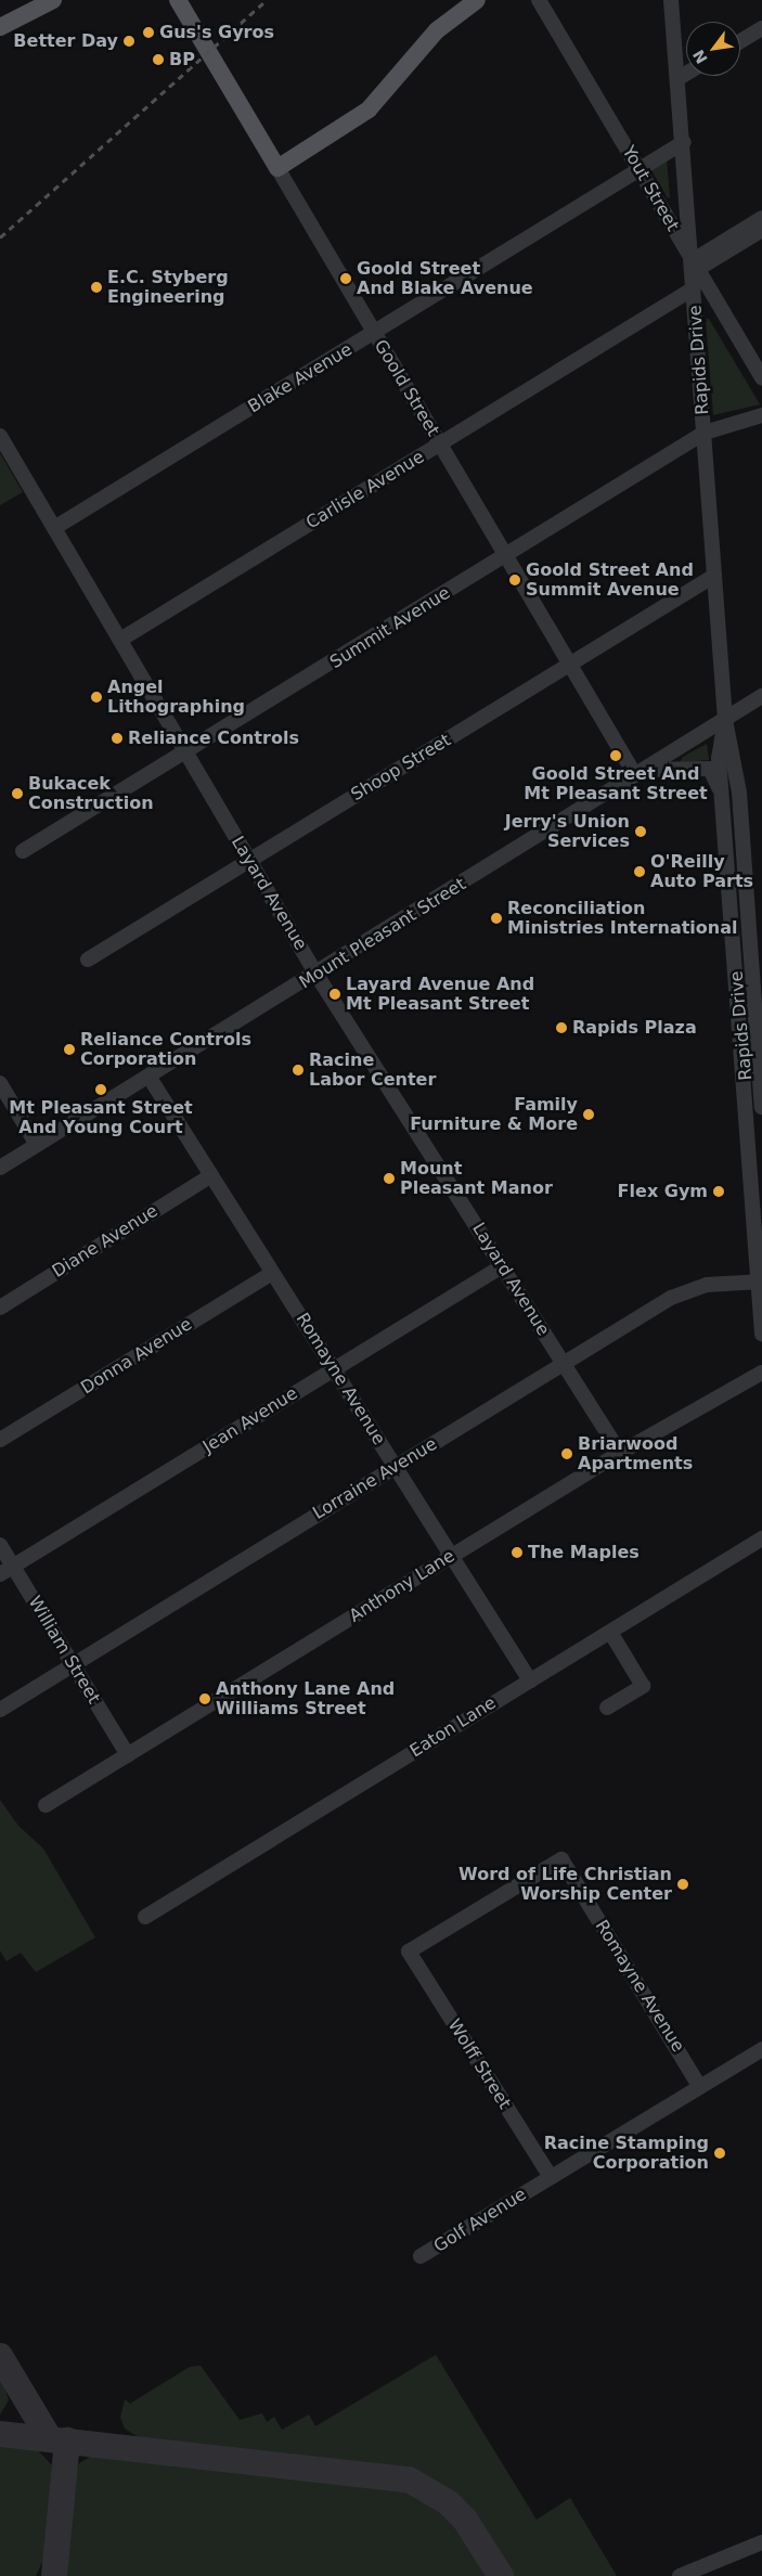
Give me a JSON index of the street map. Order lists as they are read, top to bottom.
{
  "streets": {
    "main road": ["Goold Street"],
    "street": [
      "Yout Street",
      "Rapids Drive",
      "Blake Avenue",
      "Carlisle Avenue",
      "Summit Avenue",
      "Shoop Street",
      "Layard Avenue",
      "Mount Pleasant Street",
      "Diane Avenue",
      "Donna Avenue",
      "Romayne Avenue",
      "Jean Avenue",
      "Lorraine Avenue",
      "Anthony Lane",
      "William Street",
      "Eaton Lane",
      "Wolff Street",
      "Golf Avenue"
    ]
  },
  "crossings": [
    ["Yout Street", "Rapids Drive"],
    ["Yout Street", "Blake Avenue"],
    ["Rapids Drive", "Blake Avenue"],
    ["Rapids Drive", "Carlisle Avenue"],
    ["Rapids Drive", "Summit Avenue"],
    ["Rapids Drive", "Shoop Street"],
    ["Rapids Drive", "Mount Pleasant Street"],
    ["Rapids Drive", "Lorraine Avenue"],
    ["Blake Avenue", "Goold Street"],
    ["Blake Avenue", "Layard Avenue"],
    ["Goold Street", "Carlisle Avenue"],
    ["Goold Street", "Summit Avenue"],
    ["Goold Street", "Shoop Street"],
    ["Goold Street", "Mount Pleasant Street"],
    ["Carlisle Avenue", "Layard Avenue"],
    ["Summit Avenue", "Layard Avenue"],
    ["Shoop Street", "Layard Avenue"],
    ["Layard Avenue", "Mount Pleasant Street"],
    ["Layard Avenue", "Jean Avenue"],
    ["Layard Avenue", "Lorraine Avenue"],
    ["Layard Avenue", "Anthony Lane"],
    ["Mount Pleasant Street", "Romayne Avenue"],
    ["Diane Avenue", "Romayne Avenue"],
    ["Donna Avenue", "Romayne Avenue"],
    ["Romayne Avenue", "Jean Avenue"],
    ["Romayne Avenue", "Lorraine Avenue"],
    ["Romayne Avenue", "Anthony Lane"],
    ["Romayne Avenue", "Eaton Lane"],
    ["Romayne Avenue", "Wolff Street"],
    ["Romayne Avenue", "Golf Avenue"],
    ["Jean Avenue", "William Street"],
    ["Lorraine Avenue", "William Street"],
    ["Anthony Lane", "William Street"],
    ["Wolff Street", "Golf Avenue"]
  ],
  "places": [
    "Gus's Gyros",
    "Better Day",
    "BP",
    "Goold Street And Blake Avenue",
    "E.C. Styberg Engineering",
    "Goold Street And Summit Avenue",
    "Angel Lithographing",
    "Reliance Controls",
    "Goold Street And Mt Pleasant Street",
    "Bukacek Construction",
    "Jerry's Union Services",
    "O'Reilly Auto Parts",
    "Reconciliation Ministries International",
    "Layard Avenue And Mt Pleasant Street",
    "Rapids Plaza",
    "Reliance Controls Corporation",
    "Racine Labor Center",
    "Mt Pleasant Street And Young Court",
    "Family Furniture & More",
    "Mount Pleasant Manor",
    "Flex Gym",
    "Briarwood Apartments",
    "The Maples",
    "Anthony Lane And Williams Street",
    "Word of Life Christian Worship Center",
    "Racine Stamping Corporation"
  ],
  "north": "bottom left"
}
